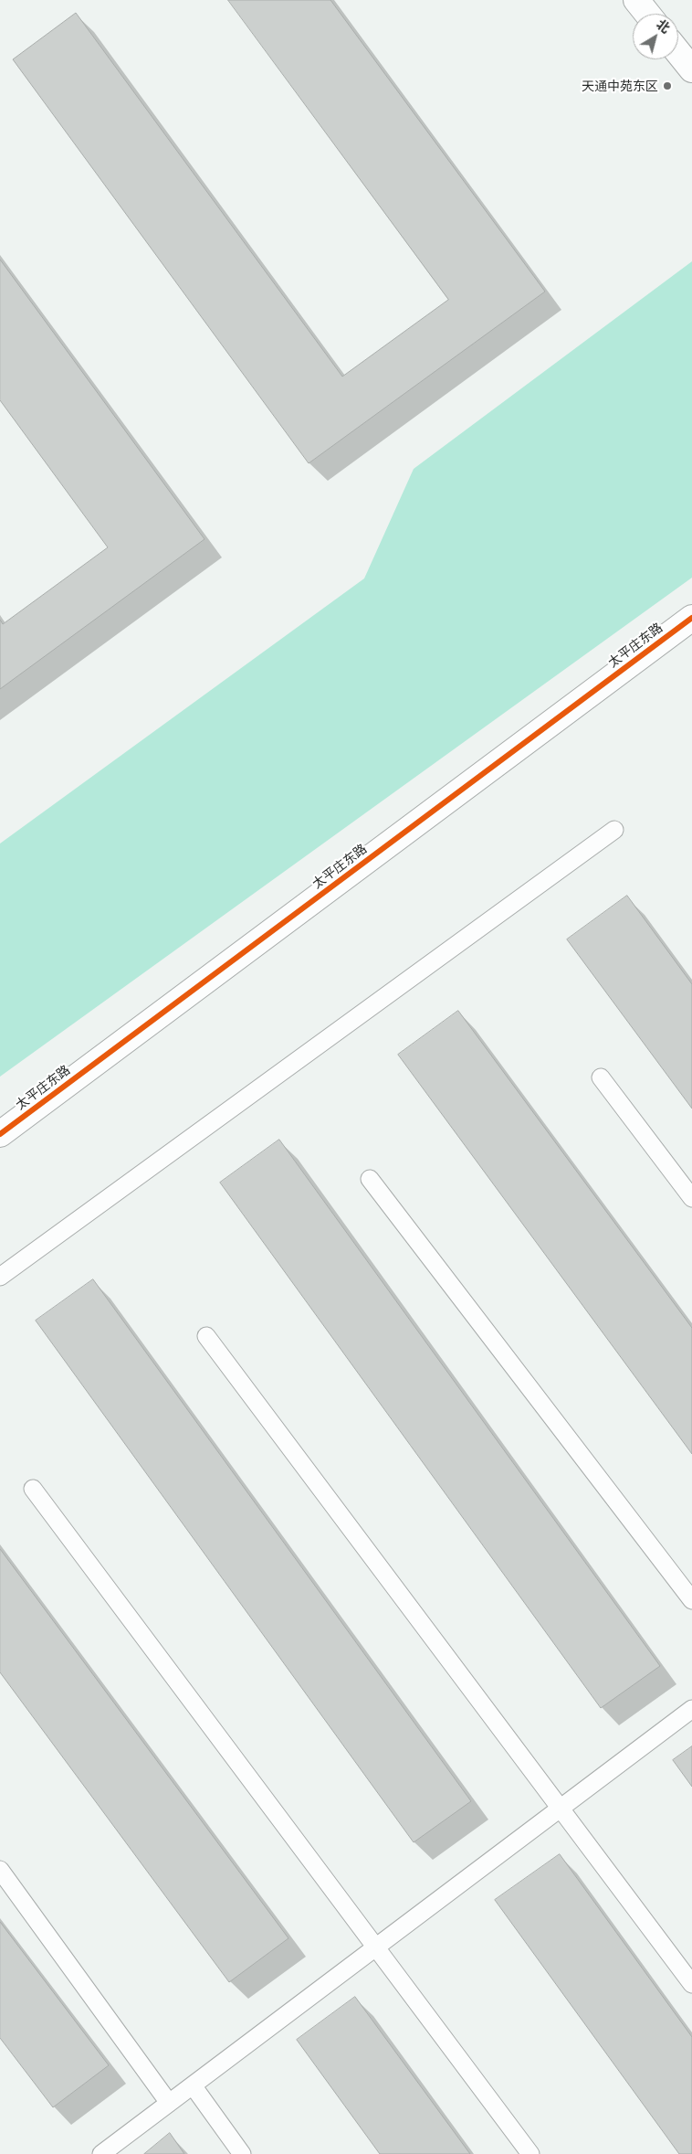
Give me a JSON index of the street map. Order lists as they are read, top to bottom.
{
  "streets": {
    "street": ["太平庄东路"]
  },
  "places": ["天通中苑东区"],
  "north": "top right"
}
